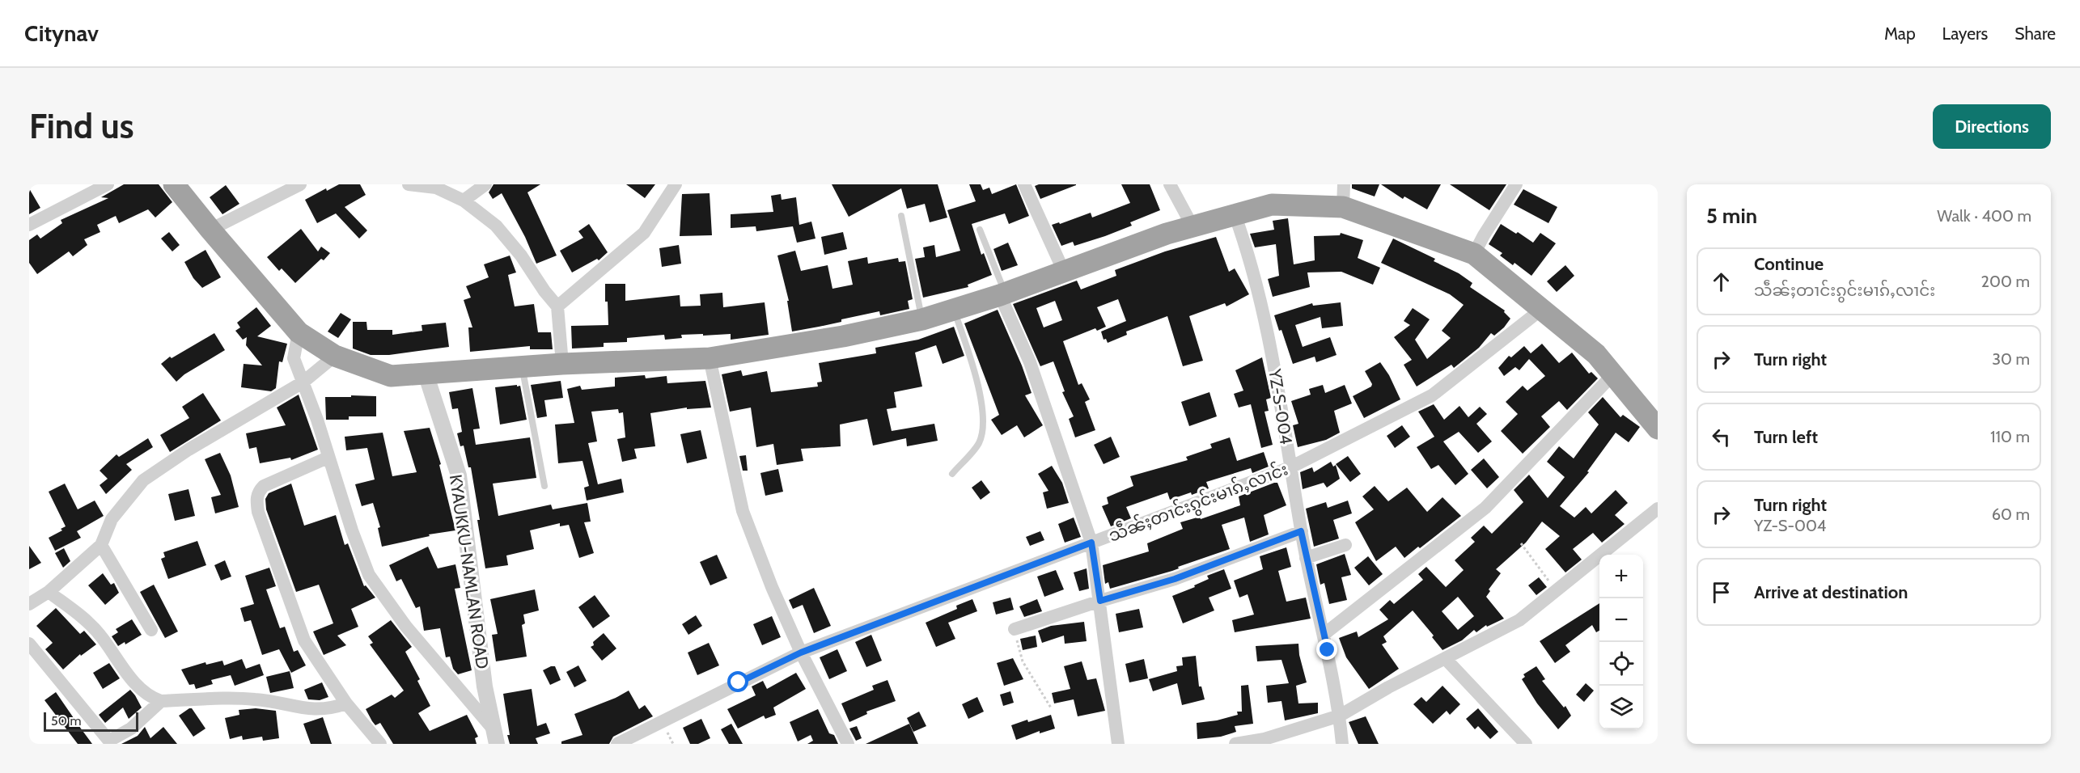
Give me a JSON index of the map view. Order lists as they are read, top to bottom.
{
  "streets": {
    "street": ["YZ-S-004", "သဵၼ်ႈတၢင်းၵွင်းမၢၵ်ႇလၢင်း", "KYAUKKU-NAMLAN ROAD"]
  },
  "crossings": [
    ["YZ-S-004", "သဵၼ်ႈတၢင်းၵွင်းမၢၵ်ႇလၢင်း"]
  ],
  "scale_bar": "50 m",
  "page": {
    "header": "Citynav",
    "nav": ["Map", "Layers", "Share"],
    "buttons": "Directions",
    "title": "Find us",
    "heading": ["5 min", "Walk · 400 m"],
    "list": [
      ["Continue", "သဵၼ်ႈတၢင်းၵွင်းမၢၵ်ႇလၢင်း", "200 m"],
      ["Turn right", "30 m"],
      ["Turn left", "110 m"],
      ["Turn right", "YZ-S-004", "60 m"],
      "Arrive at destination"
    ],
    "map_buttons": ["+", "−"],
    "scale": "50 m"
  }
}
